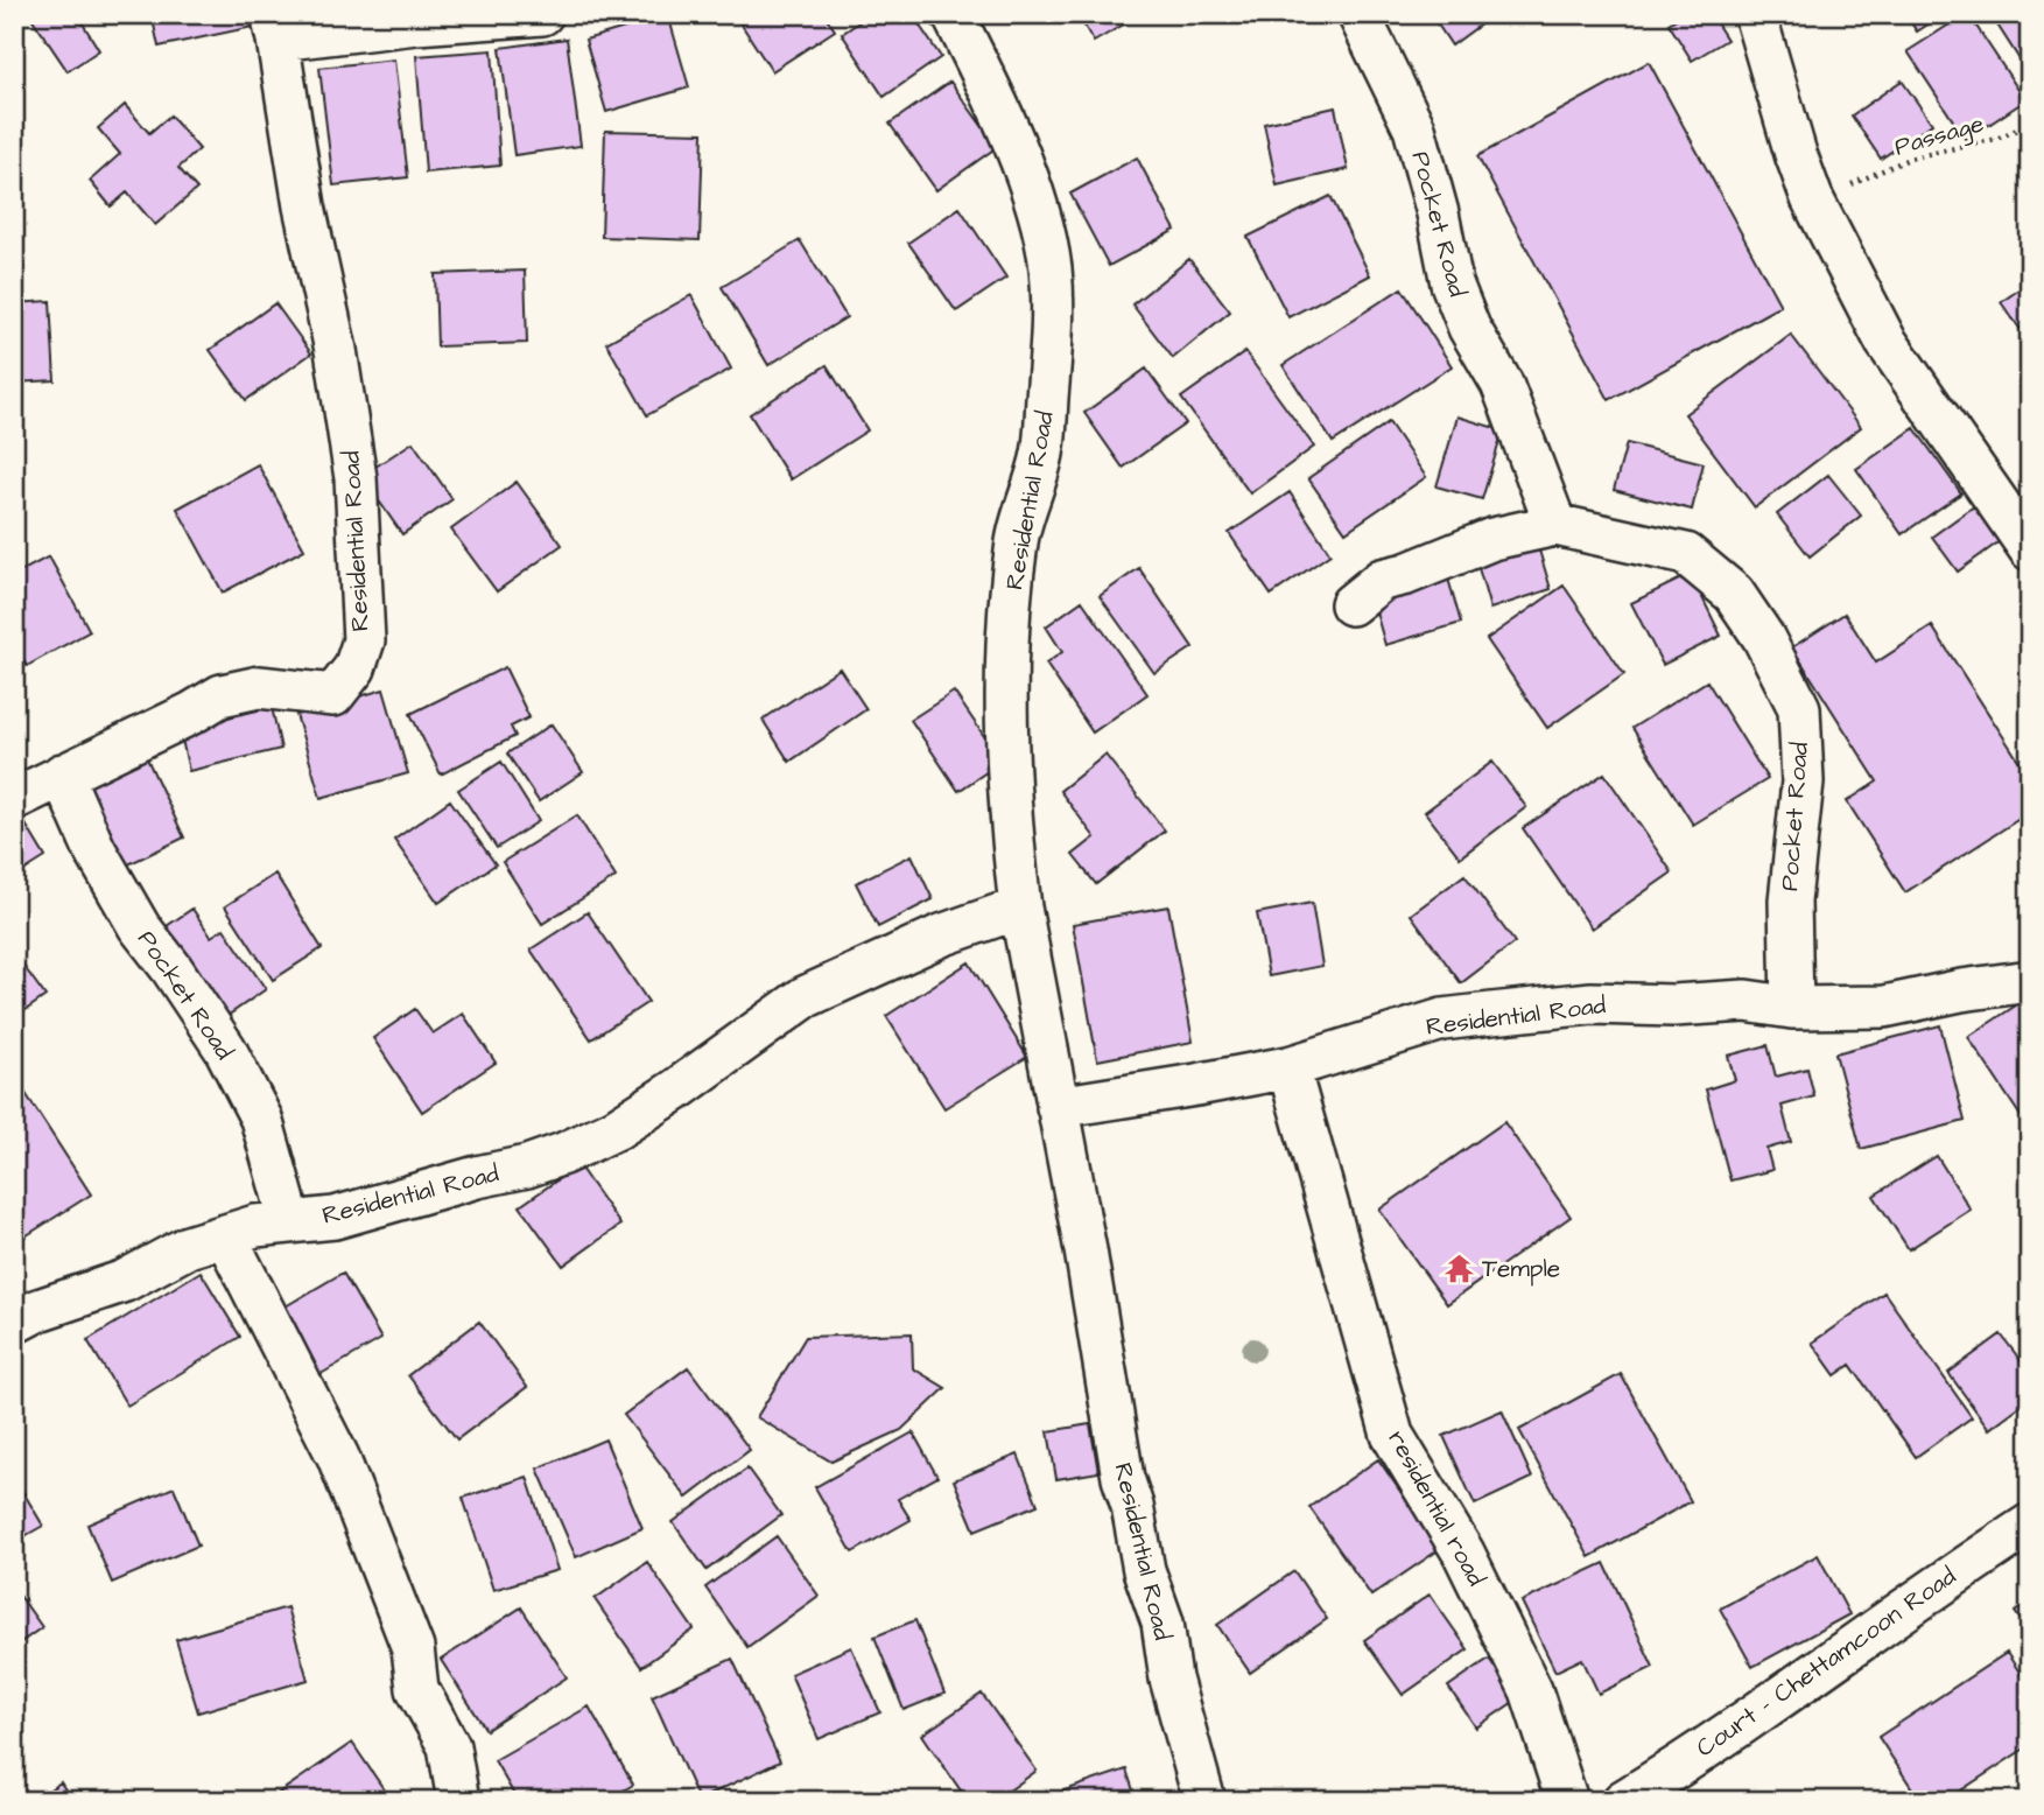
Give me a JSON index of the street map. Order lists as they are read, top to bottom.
{
  "streets": {
    "street": [
      "Pocket Road",
      "Residential Road",
      "residential road",
      "Court - Chettamcoon Road"
    ],
    "path": ["Passage"]
  },
  "crossings": [
    ["Pocket Road", "Residential Road"],
    ["Residential Road", "residential road"]
  ],
  "places": {
    "temple": ["Temple"]
  }
}
